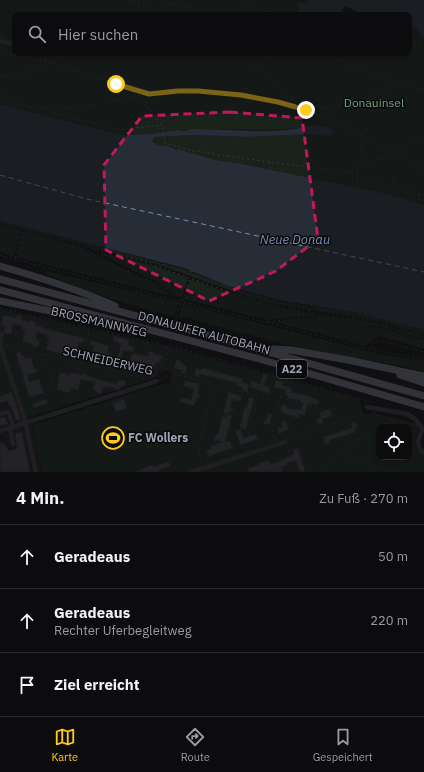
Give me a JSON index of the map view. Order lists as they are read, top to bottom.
{
  "streets": {
    "highway": ["DONAUUFER AUTOBAHN", "A22"],
    "path": ["BROSSMANNWEG", "SCHNEIDERWEG"]
  },
  "water": ["Neue Donau"],
  "parks": ["Donauinsel"],
  "places": {
    "sports": ["FC Wollers"]
  },
  "page": {
    "search": "Hier suchen",
    "heading": ["4 Min.", "Zu Fuß · 270 m"],
    "list": [
      ["Geradeaus", "50 m"],
      ["Geradeaus", "Rechter Uferbegleitweg", "220 m"],
      "Ziel erreicht"
    ],
    "nav": ["Karte", "Route", "Gespeichert"]
  }
}
